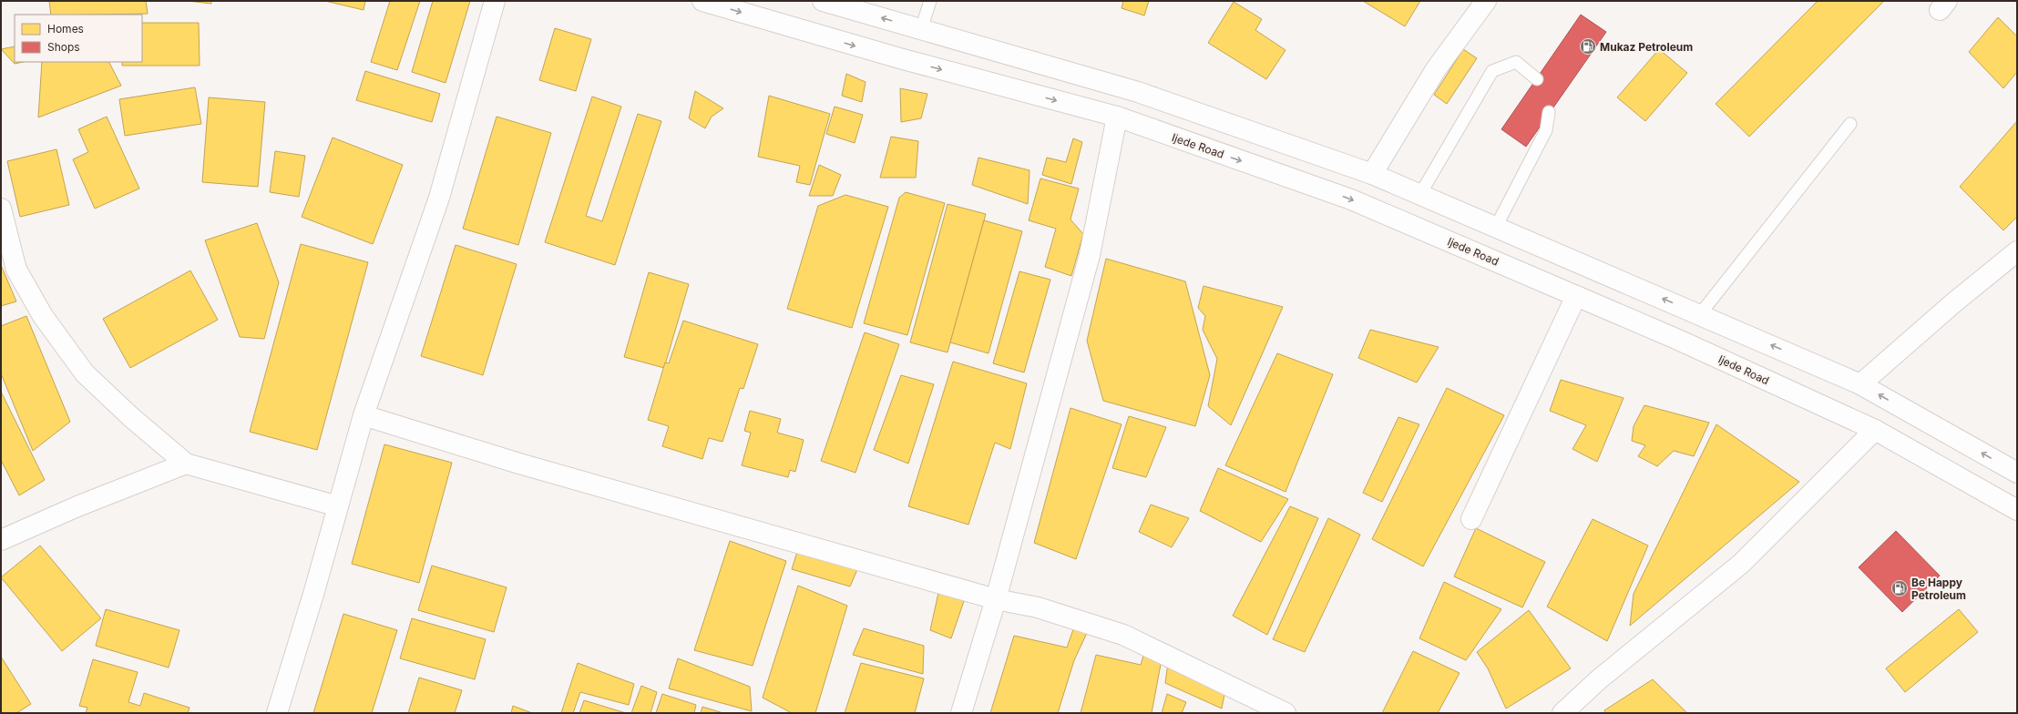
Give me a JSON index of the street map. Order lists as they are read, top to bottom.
{
  "streets": {
    "street": ["Ijede Road"]
  },
  "places": {
    "fuel station": ["Mukaz Petroleum", "Be Happy Petroleum"]
  },
  "legend": ["Homes", "Shops"]
}
